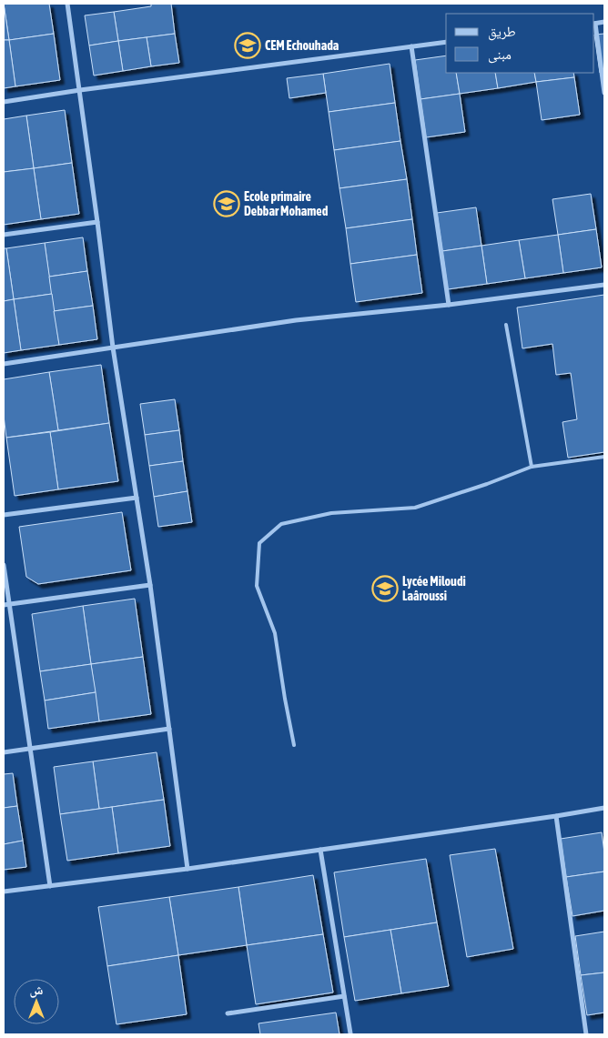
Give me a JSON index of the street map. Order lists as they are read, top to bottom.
{
  "places": {
    "school or university": ["CEM Echouhada", "Ecole primaire Debbar Mohamed", "Lycée Miloudi Laâroussi"]
  },
  "legend": ["طريق", "مبنى"],
  "north": "top"
}
